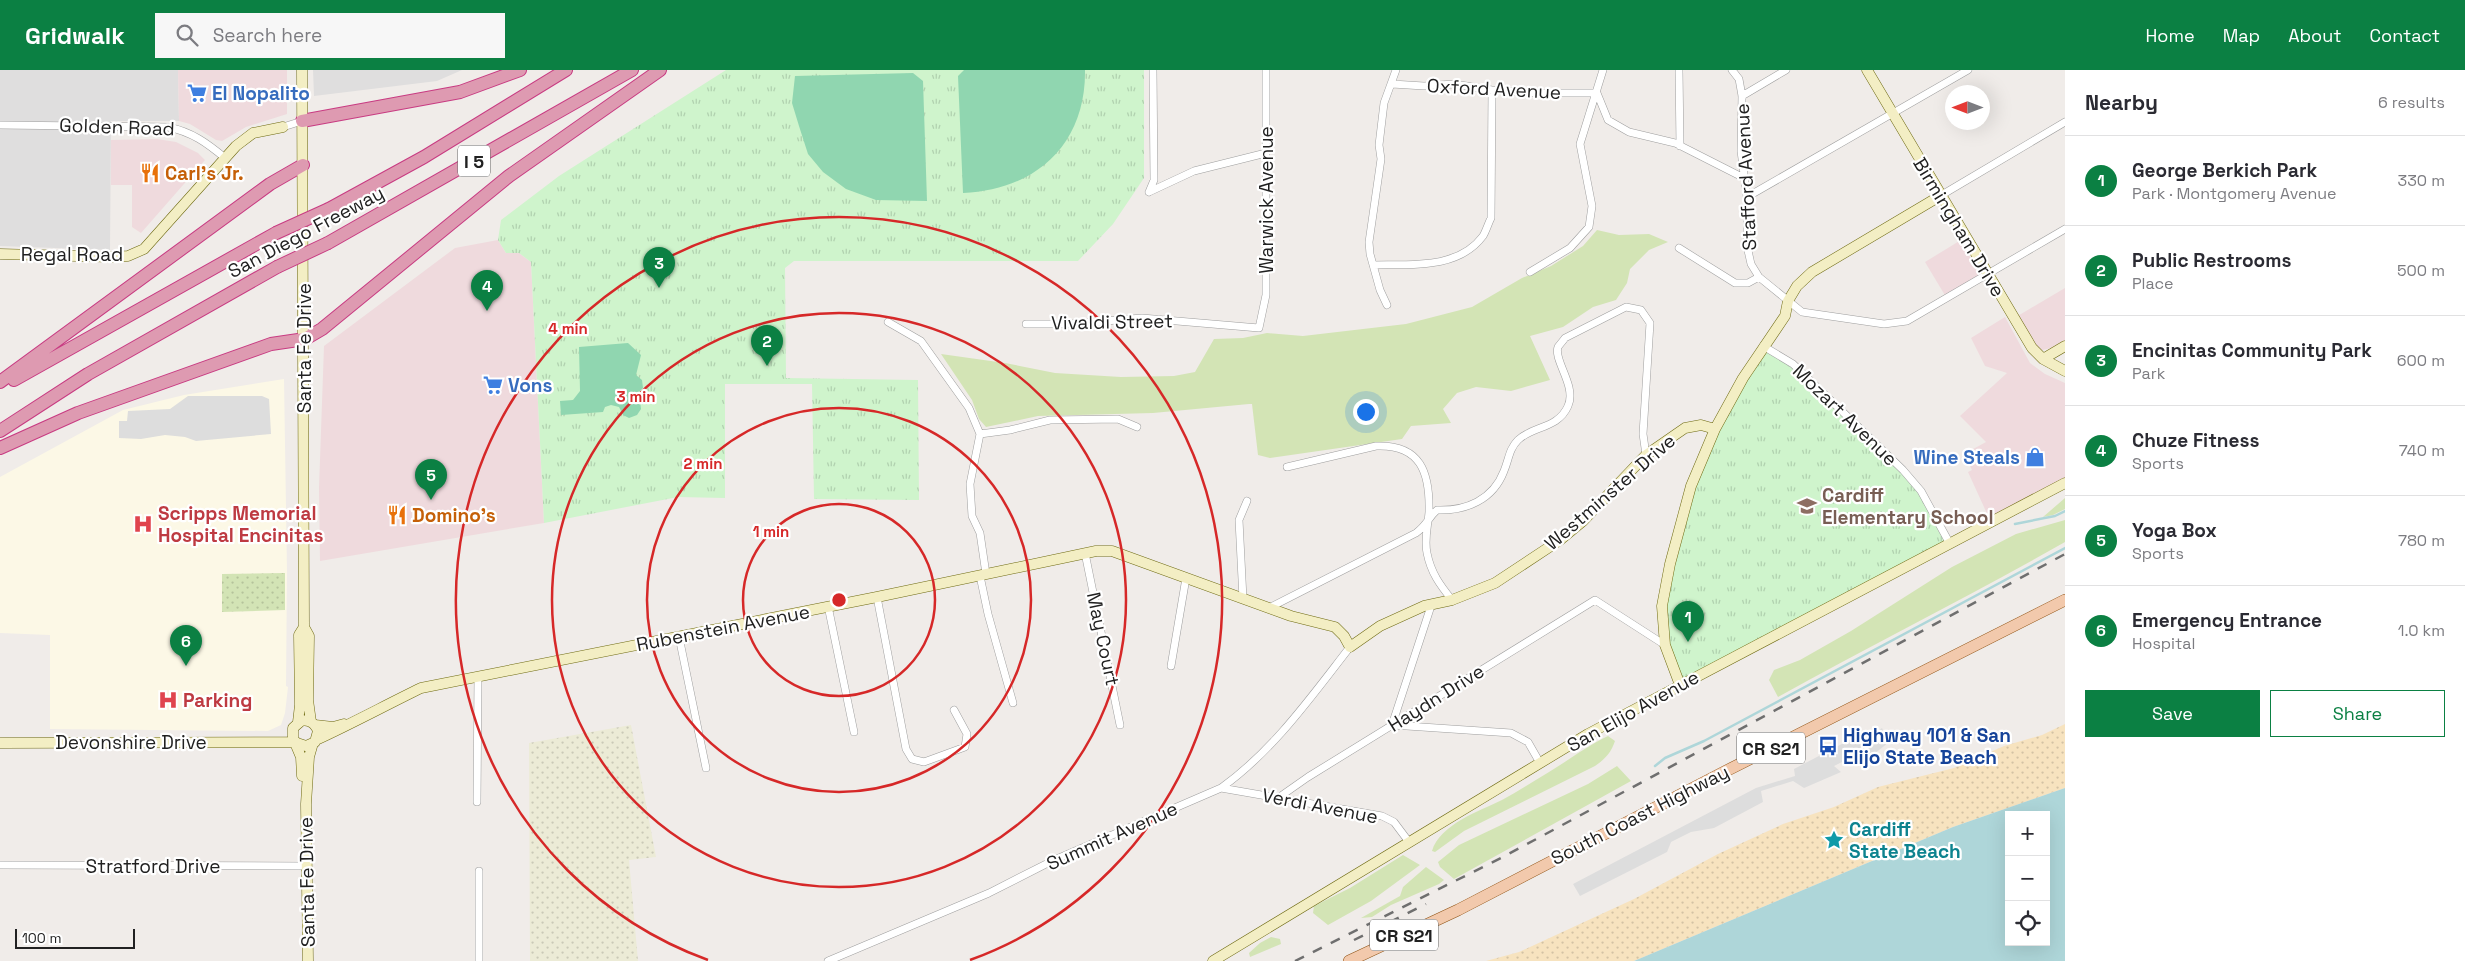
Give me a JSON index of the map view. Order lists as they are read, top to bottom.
{
  "streets": {
    "highway": ["I 5", "San Diego Freeway"],
    "main road": ["CR S21", "South Coast Highway"],
    "street": [
      "Oxford Avenue",
      "Golden Road",
      "Stafford Avenue",
      "Warwick Avenue",
      "Birmingham Drive",
      "Regal Road",
      "Vivaldi Street",
      "Santa Fe Drive",
      "Mozart Avenue",
      "Westminster Drive",
      "Rubenstein Avenue",
      "May Court",
      "Haydn Drive",
      "San Elijo Avenue",
      "Devonshire Drive",
      "Verdi Avenue",
      "Summit Avenue",
      "Stratford Drive"
    ]
  },
  "crossings": [
    ["Golden Road", "Regal Road"],
    ["Stafford Avenue", "Birmingham Drive"],
    ["Warwick Avenue", "Vivaldi Street"],
    ["Regal Road", "Santa Fe Drive"],
    ["Santa Fe Drive", "Rubenstein Avenue"],
    ["Santa Fe Drive", "Devonshire Drive"],
    ["Santa Fe Drive", "Stratford Drive"],
    ["Mozart Avenue", "San Elijo Avenue"],
    ["Westminster Drive", "Summit Avenue"],
    ["Rubenstein Avenue", "May Court"],
    ["Rubenstein Avenue", "Devonshire Drive"],
    ["Haydn Drive", "Verdi Avenue"],
    ["San Elijo Avenue", "Verdi Avenue"],
    ["Verdi Avenue", "Summit Avenue"]
  ],
  "places": {
    "supermarket": ["El Nopalito", "Vons"],
    "restaurant": ["Carl's Jr.", "Domino's"],
    "shop": ["Wine Steals"],
    "school or university": ["Cardiff Elementary School"],
    "hospital": ["Scripps Memorial Hospital Encinitas", "Parking"],
    "bus stop": ["Highway 101 & San Elijo State Beach"],
    "place": ["Cardiff State Beach"]
  },
  "scale_bar": "100 m",
  "north": "left",
  "page": {
    "header": "Gridwalk",
    "search": "Search here",
    "nav": [
      "Home",
      "Map",
      "About",
      "Contact"
    ],
    "heading": ["Nearby", "6 results"],
    "list": [
      {
        "mark": "1",
        "name": "George Berkich Park",
        "note": "Park · Montgomery Avenue",
        "value": "330 m"
      },
      {
        "mark": "2",
        "name": "Public Restrooms",
        "note": "Place",
        "value": "500 m"
      },
      {
        "mark": "3",
        "name": "Encinitas Community Park",
        "note": "Park",
        "value": "600 m"
      },
      {
        "mark": "4",
        "name": "Chuze Fitness",
        "note": "Sports",
        "value": "740 m"
      },
      {
        "mark": "5",
        "name": "Yoga Box",
        "note": "Sports",
        "value": "780 m"
      },
      {
        "mark": "6",
        "name": "Emergency Entrance",
        "note": "Hospital",
        "value": "1.0 km"
      }
    ],
    "pins": [
      "3",
      "4",
      "2",
      "5",
      "1",
      "6"
    ],
    "buttons": ["Save", "Share"],
    "map_buttons": ["+", "−"],
    "scale": "100 m"
  },
  "rings": [
    "4 min",
    "3 min",
    "2 min",
    "1 min"
  ]
}
